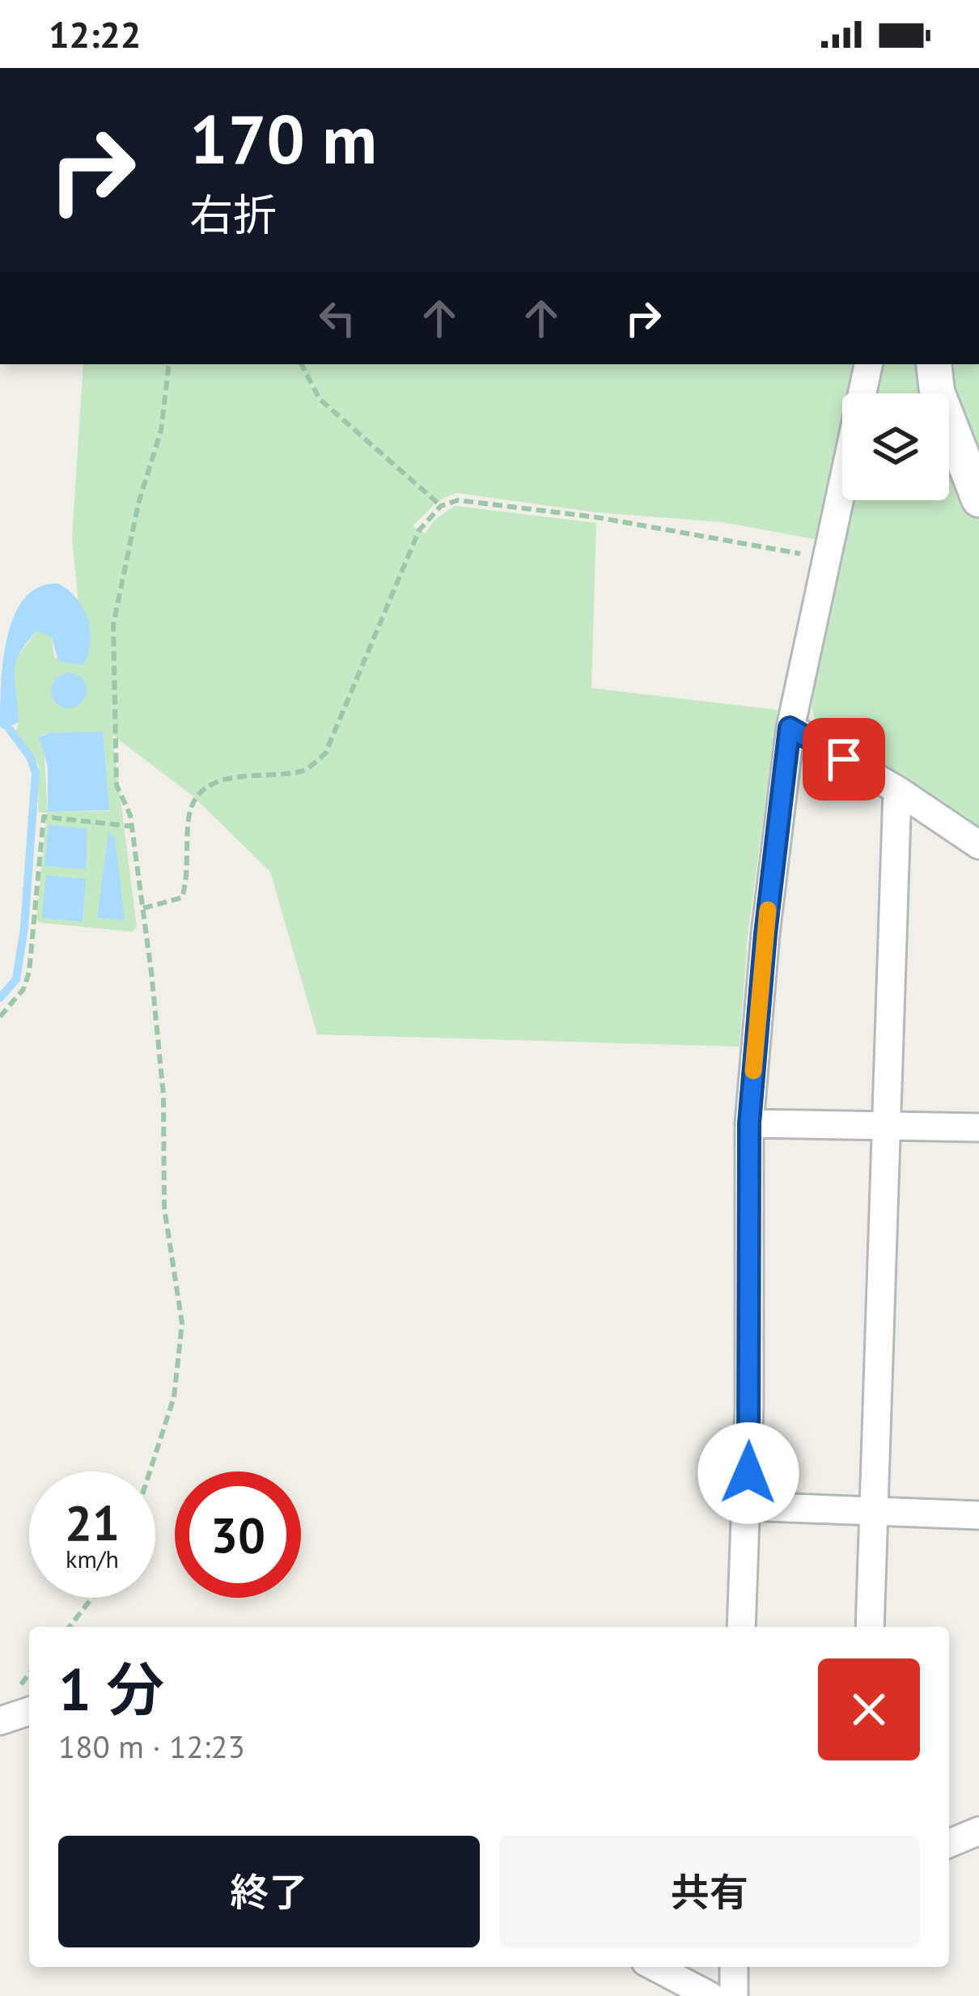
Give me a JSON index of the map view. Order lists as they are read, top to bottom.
{
  "page": {
    "status": "12:22",
    "turn": ["170 m", "右折"],
    "speed": "21 km/h",
    "limit": "30",
    "heading": ["1 分", "180 m · 12:23"],
    "buttons": ["終了", "共有"]
  }
}
